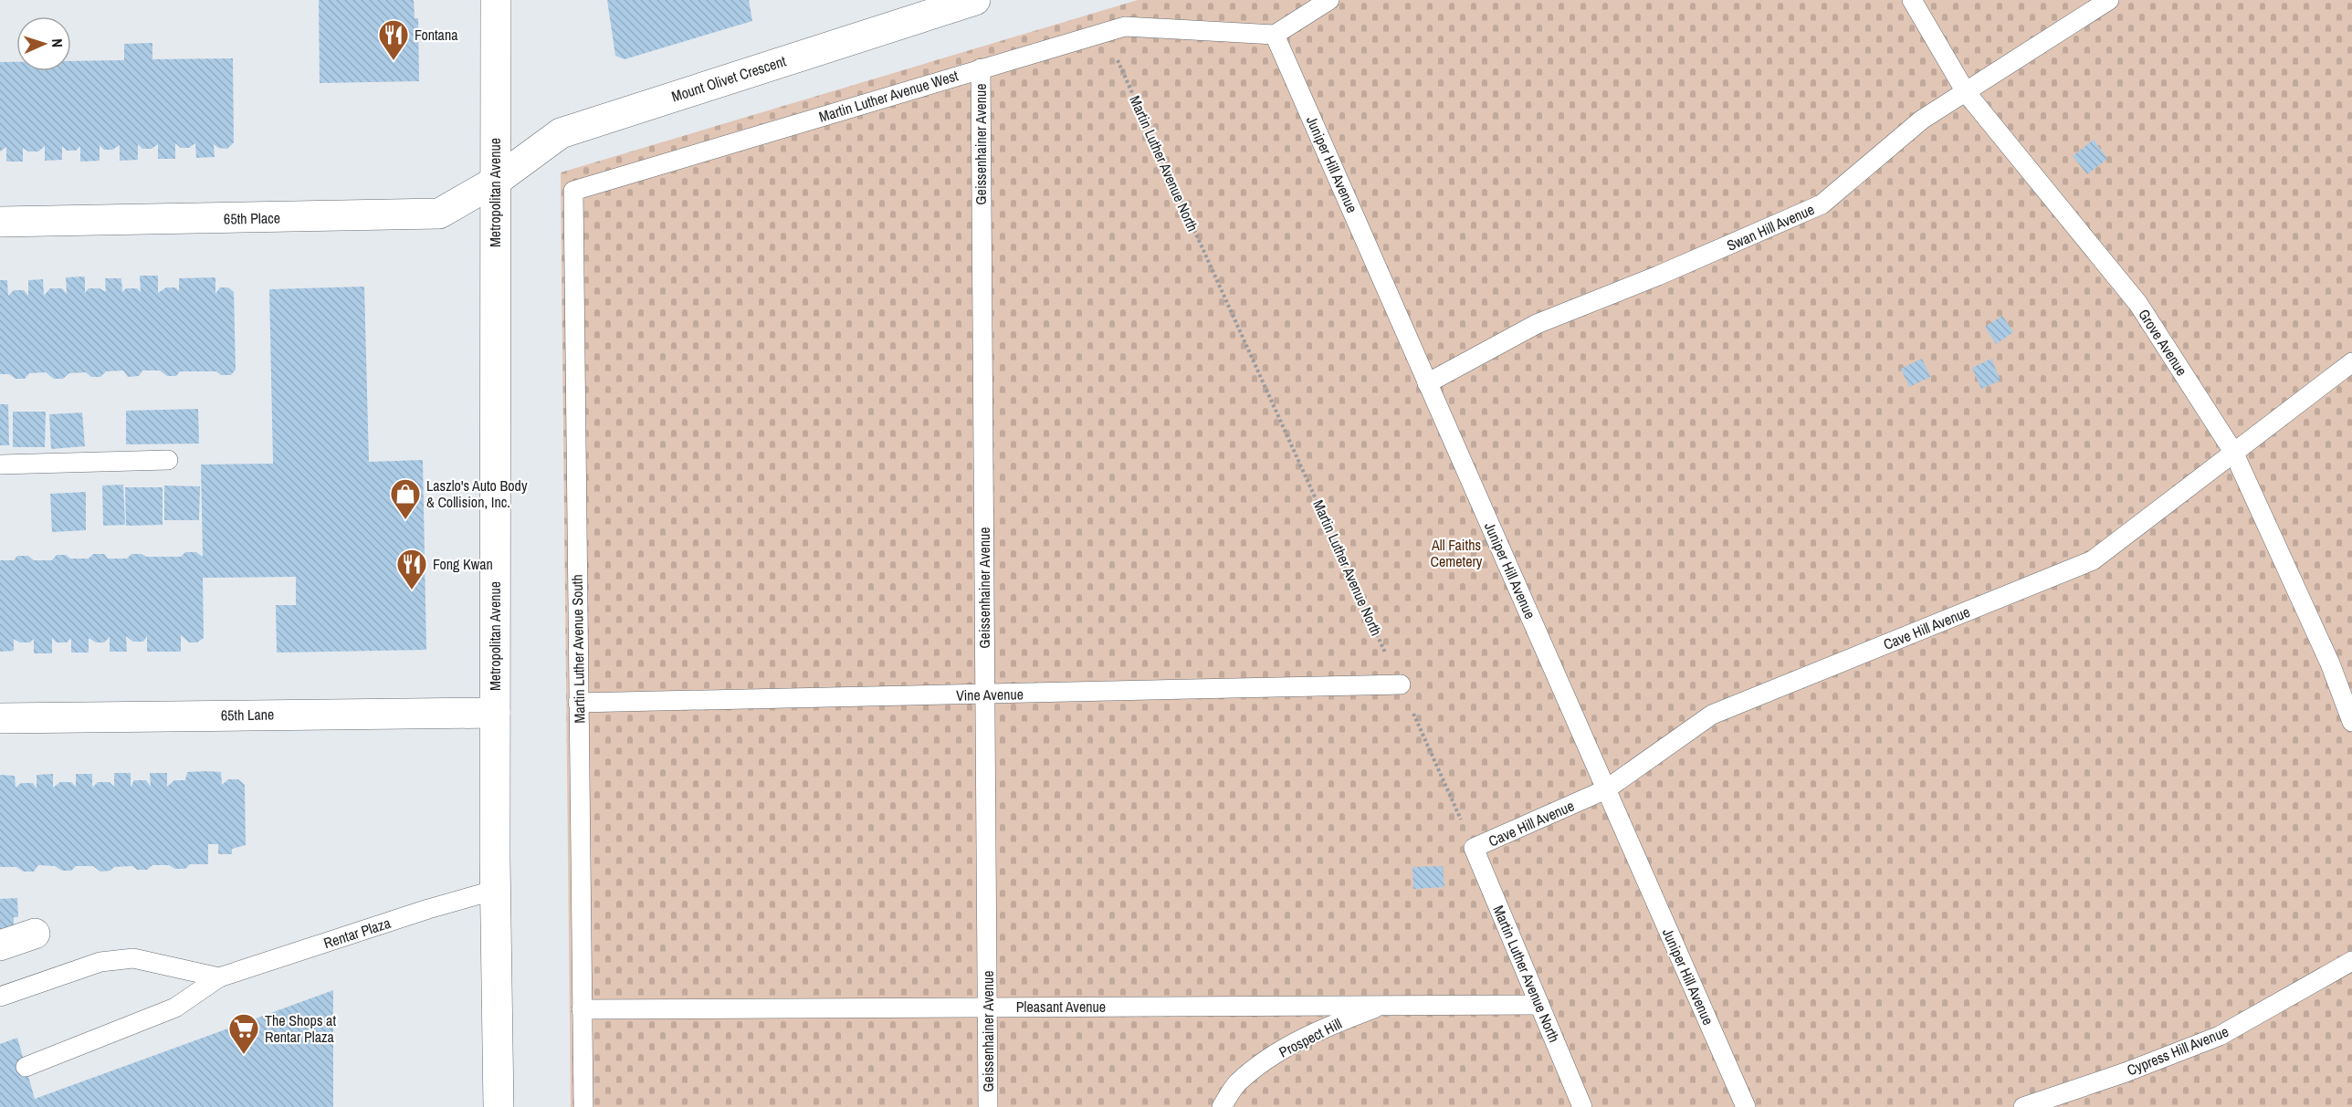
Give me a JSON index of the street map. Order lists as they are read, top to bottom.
{
  "streets": {
    "street": [
      "Mount Olivet Crescent",
      "Metropolitan Avenue",
      "65th Place",
      "65th Lane"
    ],
    "lane": [
      "Martin Luther Avenue West",
      "Geissenhainer Avenue",
      "Martin Luther Avenue North",
      "Juniper Hill Avenue",
      "Swan Hill Avenue",
      "Grove Avenue",
      "Cave Hill Avenue",
      "Martin Luther Avenue South",
      "Vine Avenue",
      "Rentar Plaza",
      "Pleasant Avenue",
      "Prospect Hill",
      "Cypress Hill Avenue"
    ]
  },
  "crossings": [
    ["Mount Olivet Crescent", "Metropolitan Avenue"],
    ["Mount Olivet Crescent", "65th Place"],
    ["Martin Luther Avenue West", "Geissenhainer Avenue"],
    ["Martin Luther Avenue West", "Martin Luther Avenue North"],
    ["Martin Luther Avenue West", "Juniper Hill Avenue"],
    ["Martin Luther Avenue West", "Martin Luther Avenue South"],
    ["Geissenhainer Avenue", "Vine Avenue"],
    ["Geissenhainer Avenue", "Pleasant Avenue"],
    ["Martin Luther Avenue North", "Cave Hill Avenue"],
    ["Martin Luther Avenue North", "Vine Avenue"],
    ["Martin Luther Avenue North", "Pleasant Avenue"],
    ["Juniper Hill Avenue", "Swan Hill Avenue"],
    ["Juniper Hill Avenue", "Cave Hill Avenue"],
    ["Metropolitan Avenue", "65th Place"],
    ["Metropolitan Avenue", "65th Lane"],
    ["Metropolitan Avenue", "Rentar Plaza"],
    ["Swan Hill Avenue", "Grove Avenue"],
    ["Grove Avenue", "Cave Hill Avenue"],
    ["Martin Luther Avenue South", "Vine Avenue"],
    ["Martin Luther Avenue South", "Pleasant Avenue"],
    ["Pleasant Avenue", "Prospect Hill"]
  ],
  "parks": ["All Faiths Cemetery"],
  "places": {
    "restaurant": ["Fontana", "Fong Kwan"],
    "shop": ["Laszlo's Auto Body & Collision, Inc."],
    "supermarket": ["The Shops at Rentar Plaza"]
  },
  "north": "right"
}
